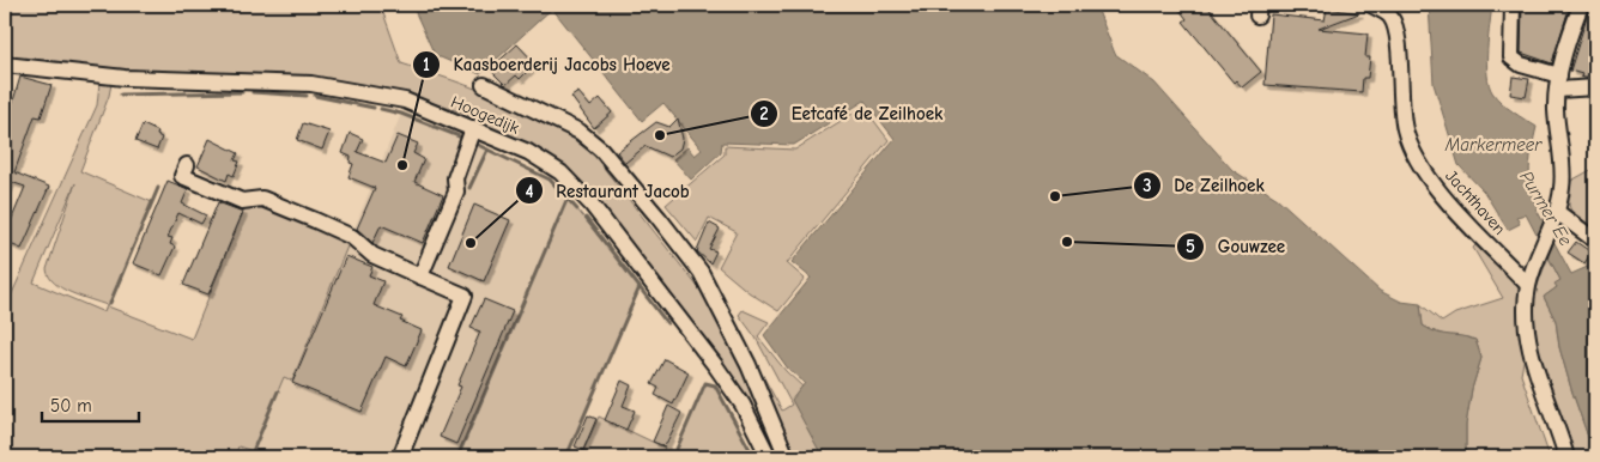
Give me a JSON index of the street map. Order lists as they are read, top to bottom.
{
  "streets": {
    "street": ["Hoogedijk", "Jachthaven"]
  },
  "water": ["Markermeer", "Purmer Ee"],
  "places": [
    "Eetcafé de Zeilhoek",
    "Kaasboerderij Jacobs Hoeve",
    "De Zeilhoek",
    "Gouwzee",
    "Restaurant Jacob"
  ],
  "scale_bar": "50 m"
}
